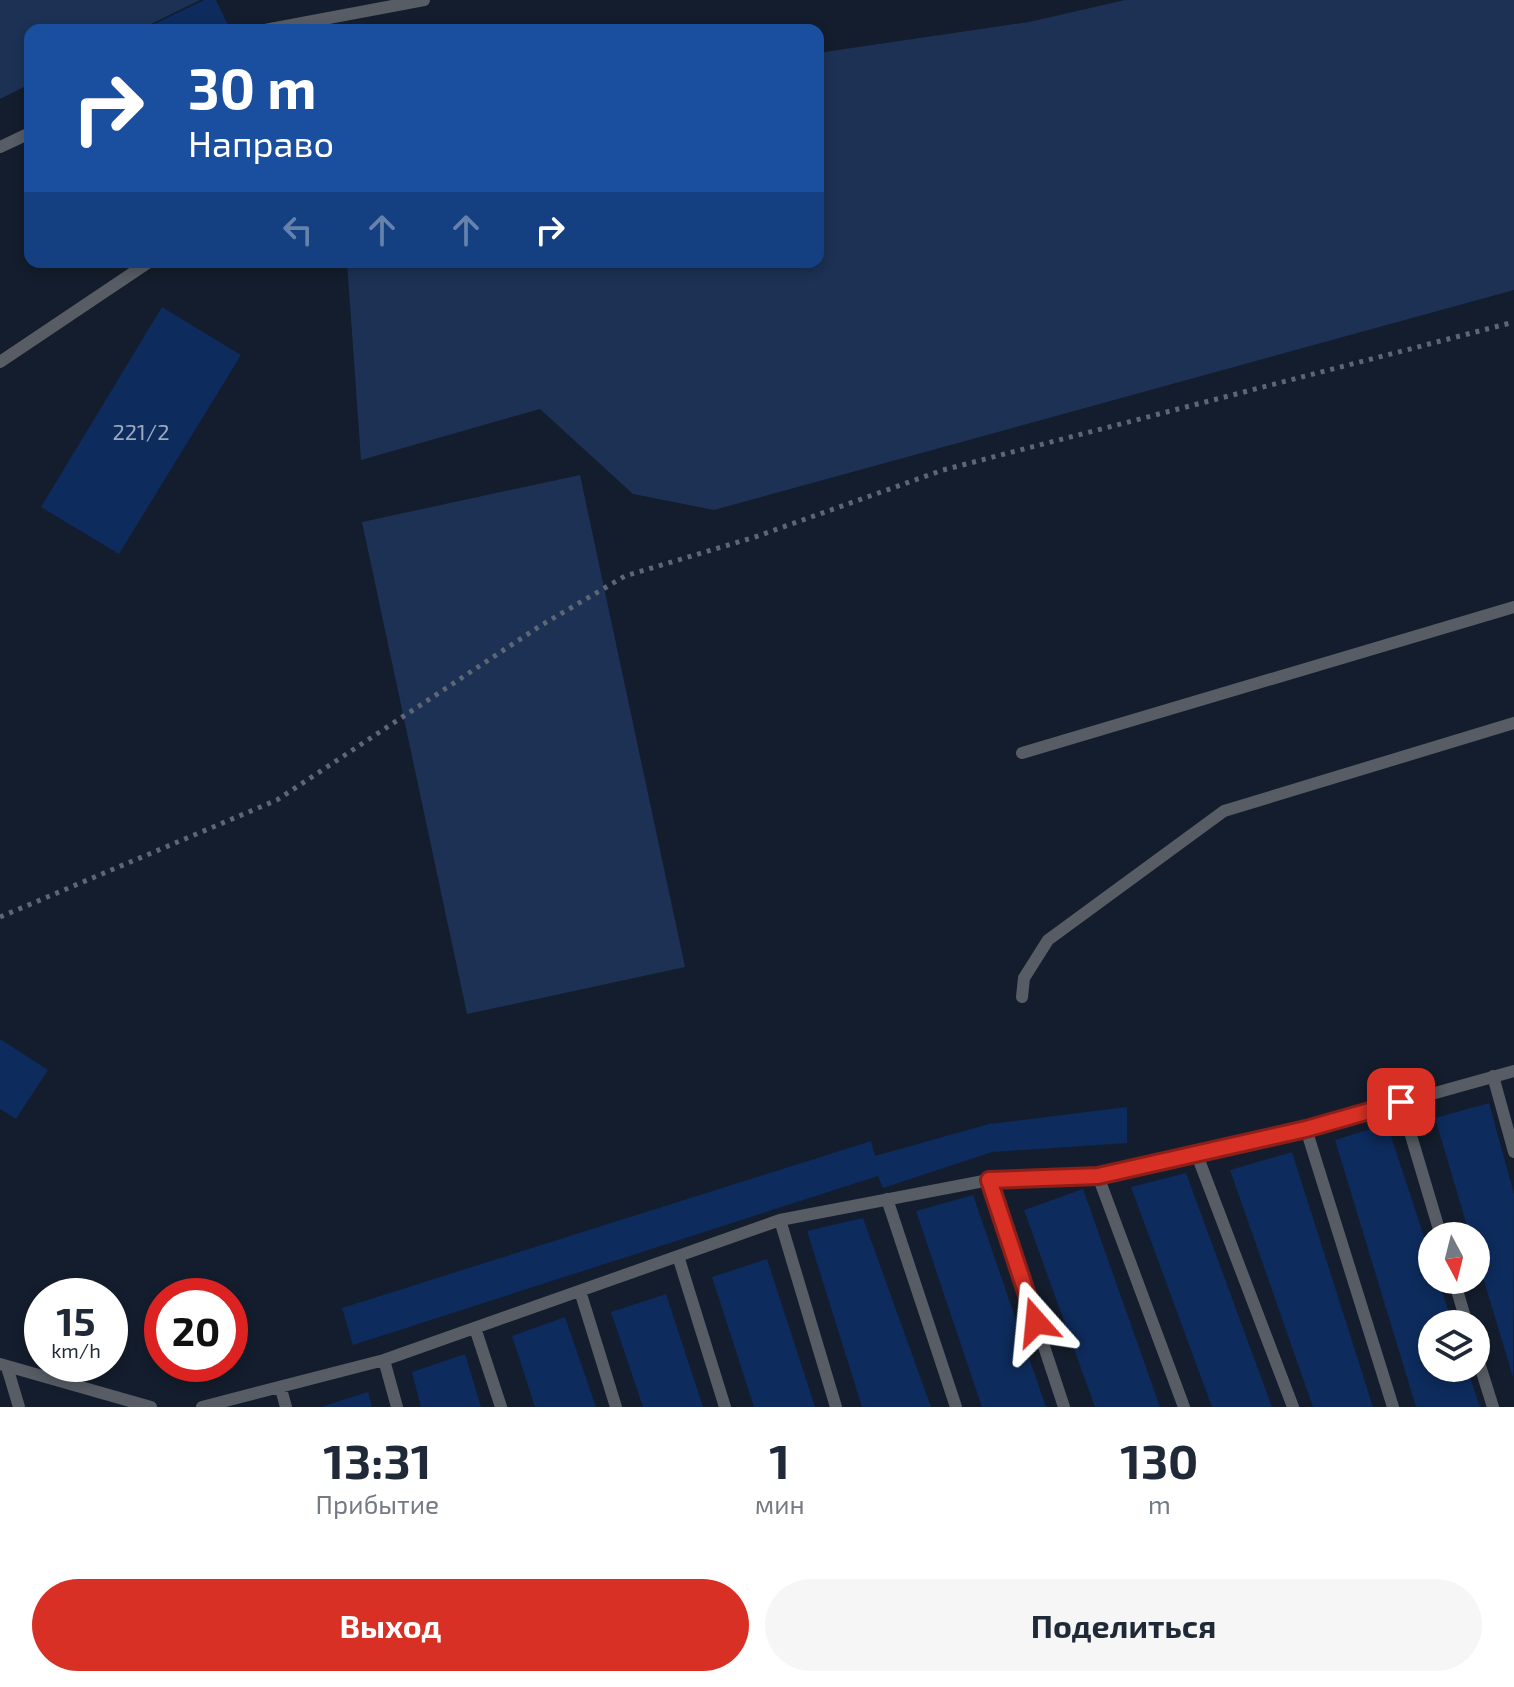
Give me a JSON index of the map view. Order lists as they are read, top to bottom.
{
  "house_numbers": ["221/2"],
  "north": "bottom",
  "page": {
    "turn": ["30 m", "Направо"],
    "speed": "15 km/h",
    "limit": "20",
    "eta": [
      "13:31",
      "Прибытие",
      "1",
      "мин",
      "130",
      "m"
    ],
    "buttons": ["Выход", "Поделиться"]
  }
}
